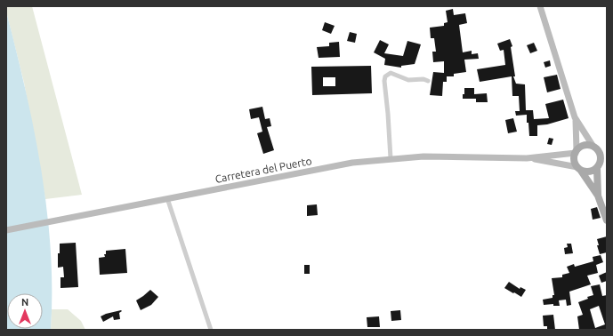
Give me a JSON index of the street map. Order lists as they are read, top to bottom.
{
  "streets": {
    "main road": ["Carretera del Puerto"]
  },
  "north": "top"
}
